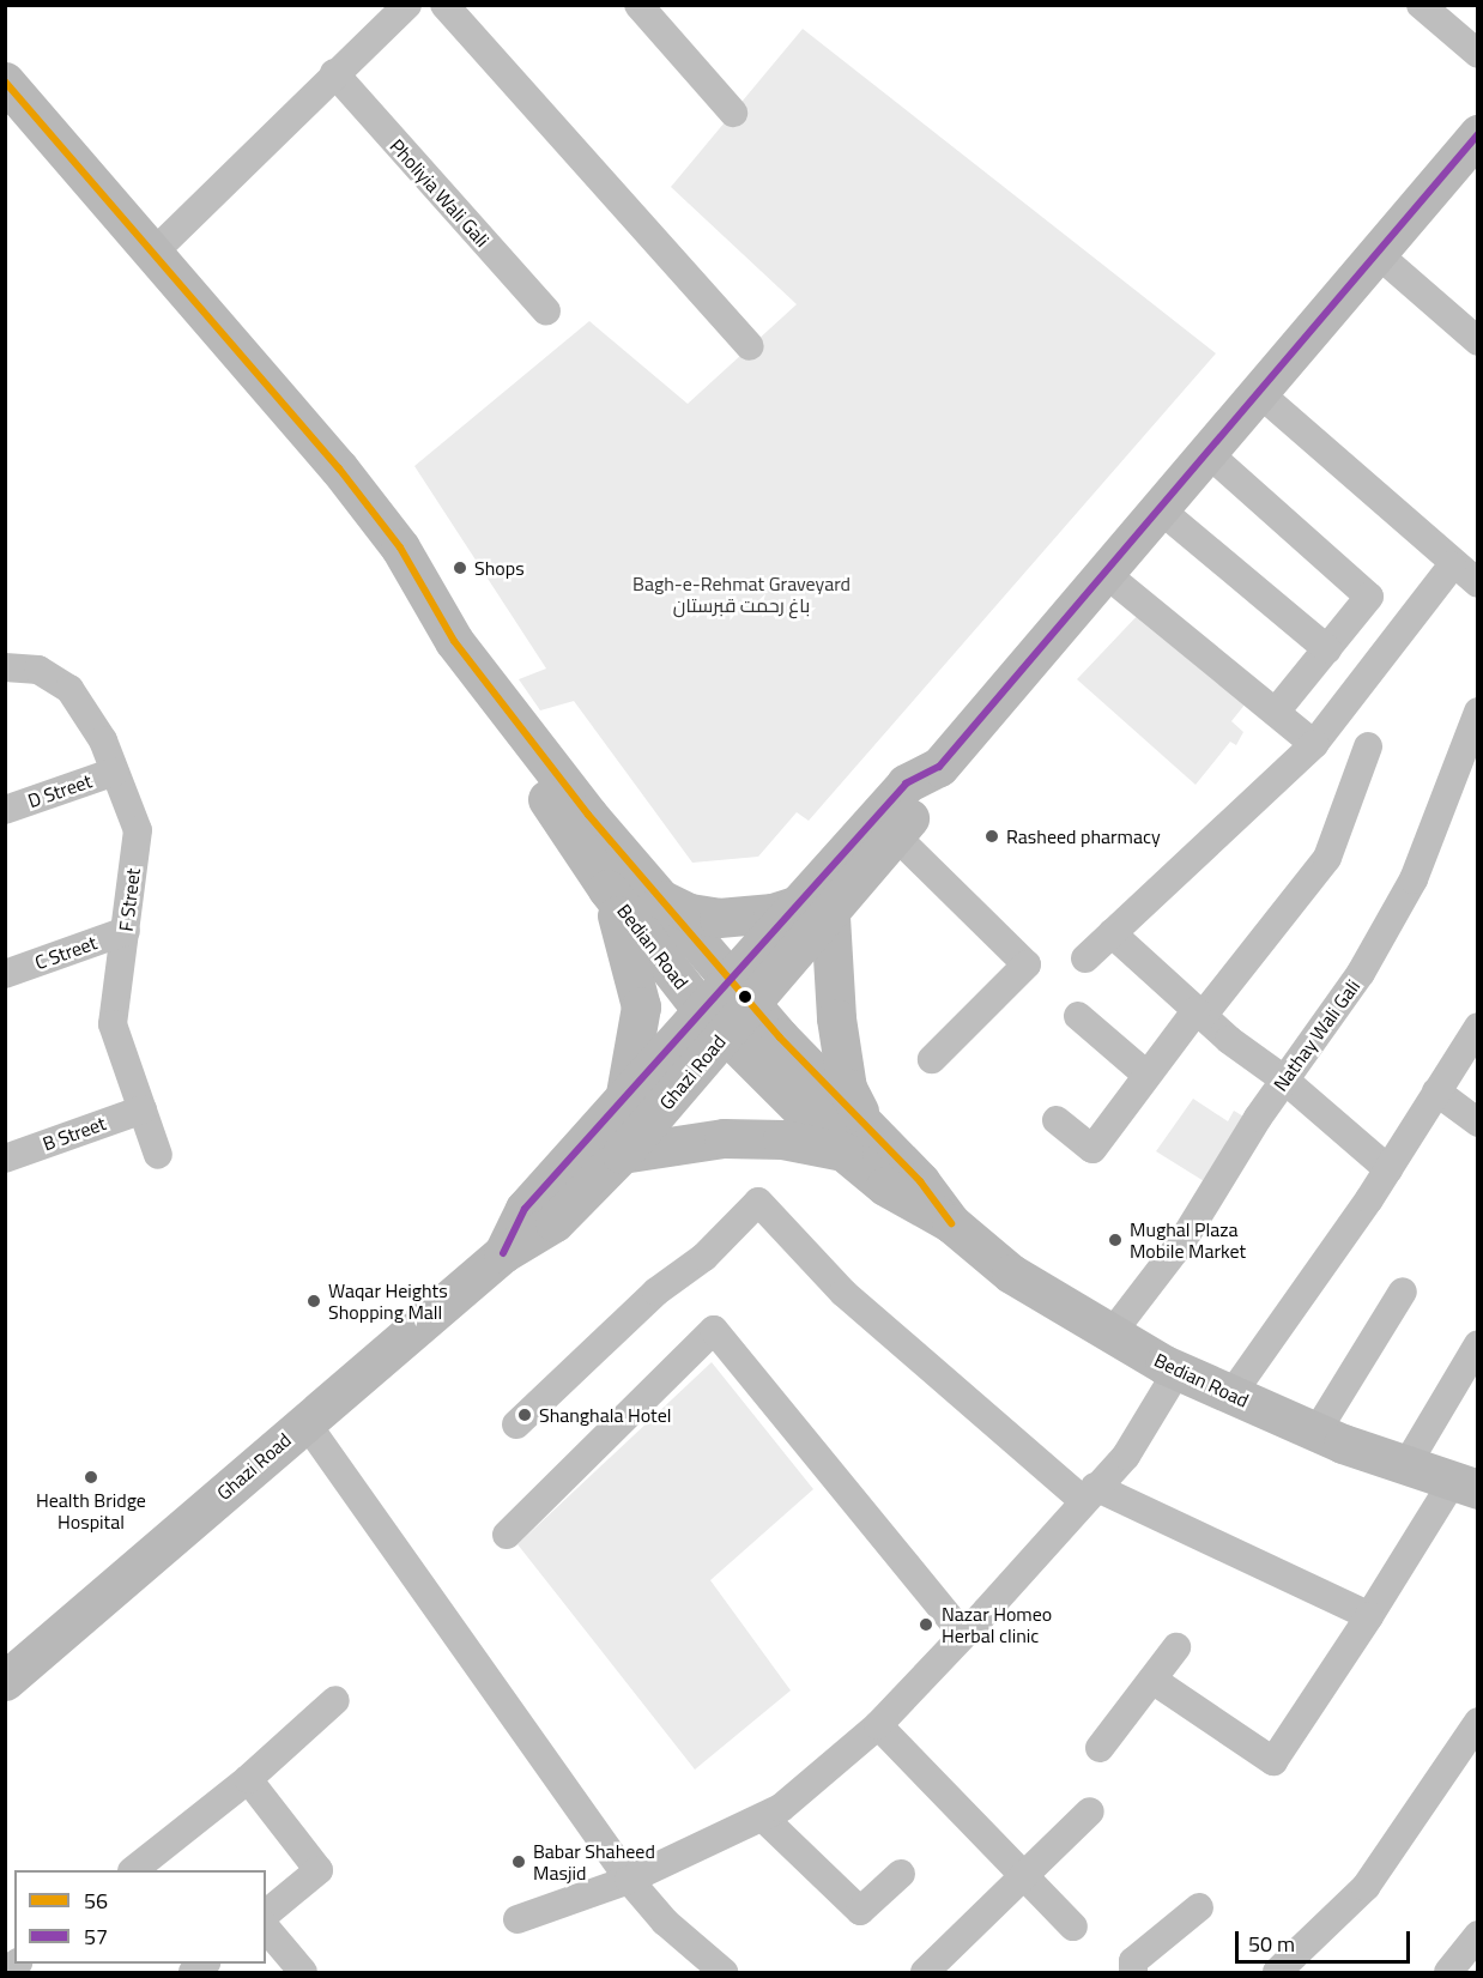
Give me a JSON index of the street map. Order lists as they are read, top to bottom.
{
  "streets": {
    "main road": ["Bedian Road", "Ghazi Road"],
    "street": [
      "Pholiyia Wali Gali",
      "D Street",
      "F Street",
      "C Street",
      "Nathay Wali Gali",
      "B Street"
    ]
  },
  "crossings": [
    ["D Street", "F Street"],
    ["F Street", "C Street"],
    ["F Street", "B Street"],
    ["Bedian Road", "Nathay Wali Gali"],
    ["Bedian Road", "Ghazi Road"]
  ],
  "parks": ["Bagh-e-Rehmat Graveyard باغ رحمت قبرستان"],
  "places": [
    "Shops",
    "Rasheed pharmacy",
    "Mughal Plaza Mobile Market",
    "Waqar Heights Shopping Mall",
    "Shanghala Hotel",
    "Health Bridge Hospital",
    "Nazar Homeo Herbal clinic",
    "Babar Shaheed Masjid"
  ],
  "lines": ["transit line 56", "transit line 57"],
  "legend": ["56", "57"],
  "scale_bar": "50 m"
}
